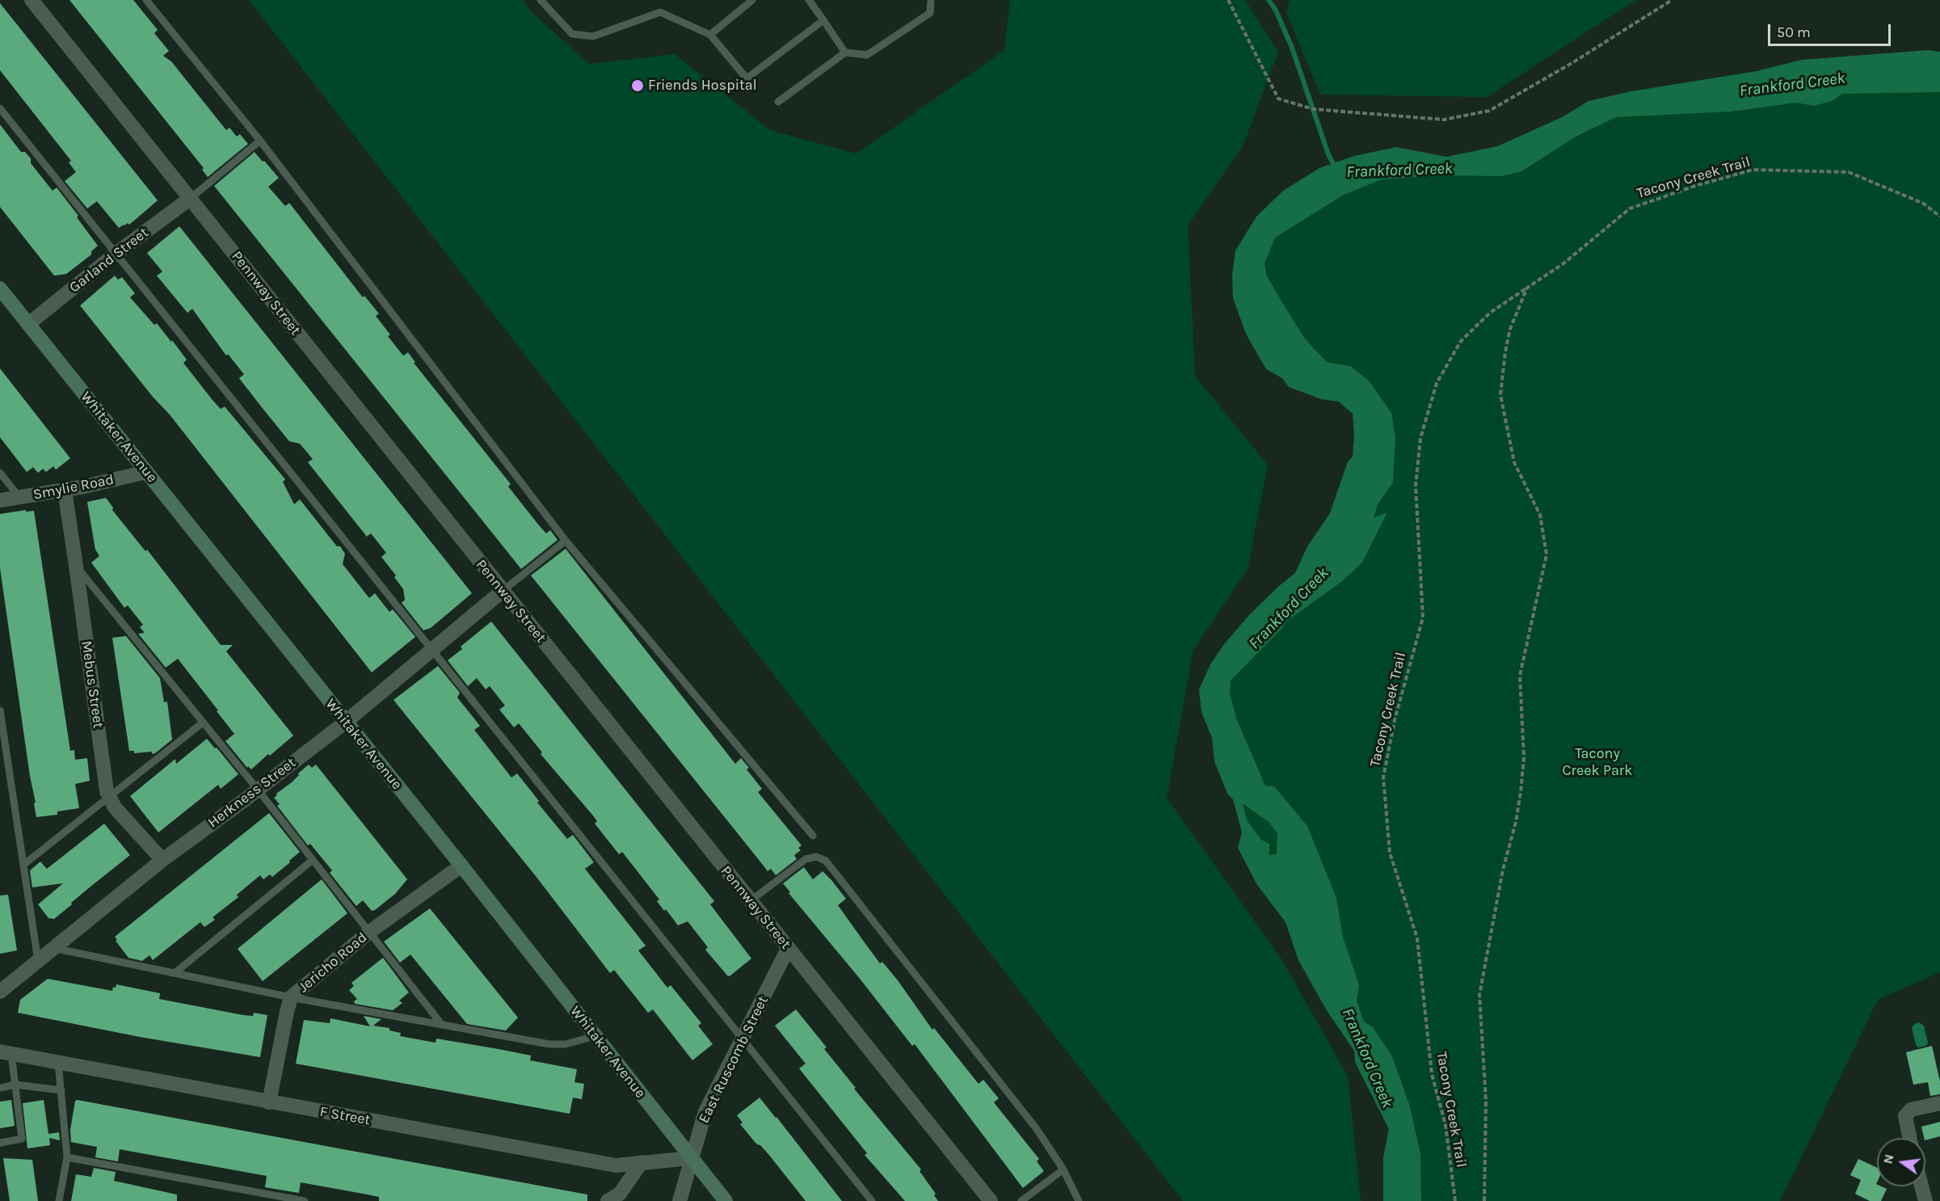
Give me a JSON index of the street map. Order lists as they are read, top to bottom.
{
  "streets": {
    "main road": ["Whitaker Avenue"],
    "street": [
      "Garland Street",
      "Pennway Street",
      "Smylie Road",
      "Mebus Street",
      "Herkness Street",
      "Jericho Road",
      "East Ruscomb Street",
      "F Street"
    ],
    "path": ["Tacony Creek Trail"]
  },
  "crossings": [
    ["Garland Street", "Pennway Street"],
    ["Garland Street", "Whitaker Avenue"],
    ["Pennway Street", "Herkness Street"],
    ["Pennway Street", "East Ruscomb Street"],
    ["Whitaker Avenue", "Smylie Road"],
    ["Whitaker Avenue", "Herkness Street"],
    ["Whitaker Avenue", "Jericho Road"],
    ["Whitaker Avenue", "East Ruscomb Street"],
    ["Whitaker Avenue", "F Street"],
    ["Smylie Road", "Mebus Street"],
    ["Mebus Street", "Herkness Street"],
    ["Jericho Road", "F Street"],
    ["East Ruscomb Street", "F Street"]
  ],
  "water": ["Frankford Creek"],
  "parks": ["Tacony Creek Park"],
  "places": ["Friends Hospital"],
  "scale_bar": "50 m",
  "north": "left"
}
